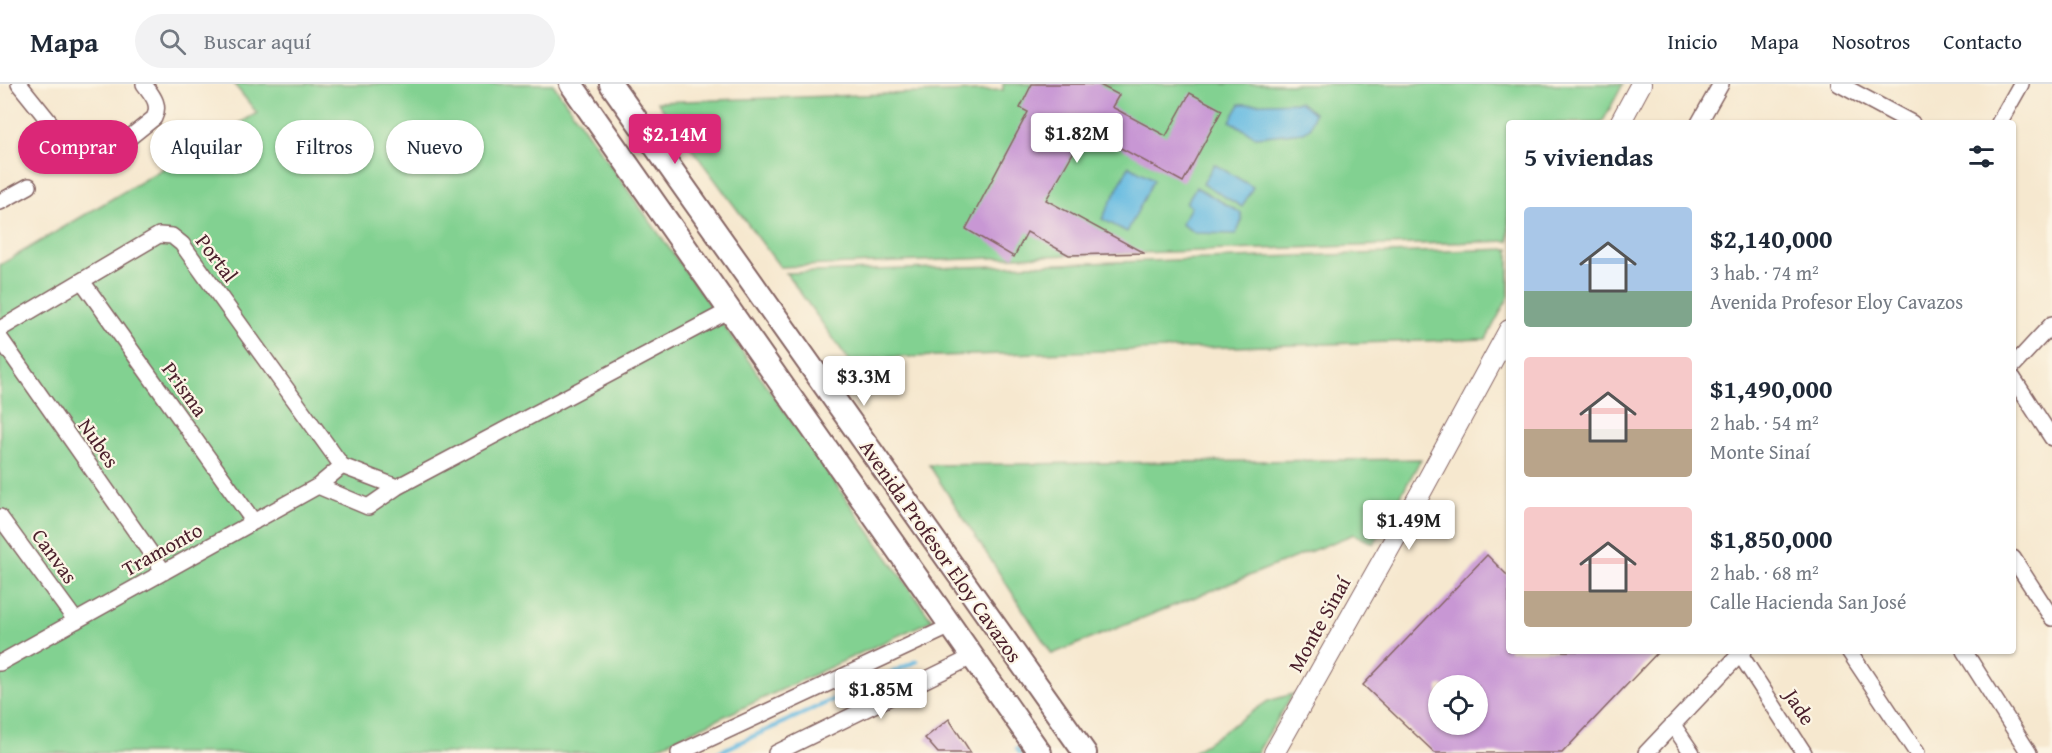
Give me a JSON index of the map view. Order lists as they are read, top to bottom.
{
  "streets": {
    "main road": ["Avenida Profesor Eloy Cavazos"],
    "street": [
      "Portal",
      "Prisma",
      "Nubes",
      "Tramonto",
      "Canvas",
      "Monte Sinaí",
      "Jade"
    ]
  },
  "crossings": [
    ["Portal", "Prisma"],
    ["Portal", "Tramonto"],
    ["Prisma", "Tramonto"],
    ["Nubes", "Tramonto"],
    ["Tramonto", "Canvas"]
  ],
  "page": {
    "header": "Mapa",
    "search": "Buscar aquí",
    "nav": [
      "Inicio",
      "Mapa",
      "Nosotros",
      "Contacto"
    ],
    "price": [
      "$1.82M",
      "$2.14M",
      "$3.3M",
      "$1.49M",
      "$1.85M"
    ],
    "chip": [
      "Comprar",
      "Alquilar",
      "Filtros",
      "Nuevo"
    ],
    "heading": "5 viviendas",
    "list": [
      {
        "name": "$2,140,000",
        "note": "3 hab. · 74 m² · Avenida Profesor Eloy Cavazos"
      },
      {
        "name": "$1,490,000",
        "note": "2 hab. · 54 m² · Monte Sinaí"
      },
      {
        "name": "$1,850,000",
        "note": "2 hab. · 68 m² · Calle Hacienda San José"
      }
    ]
  }
}
